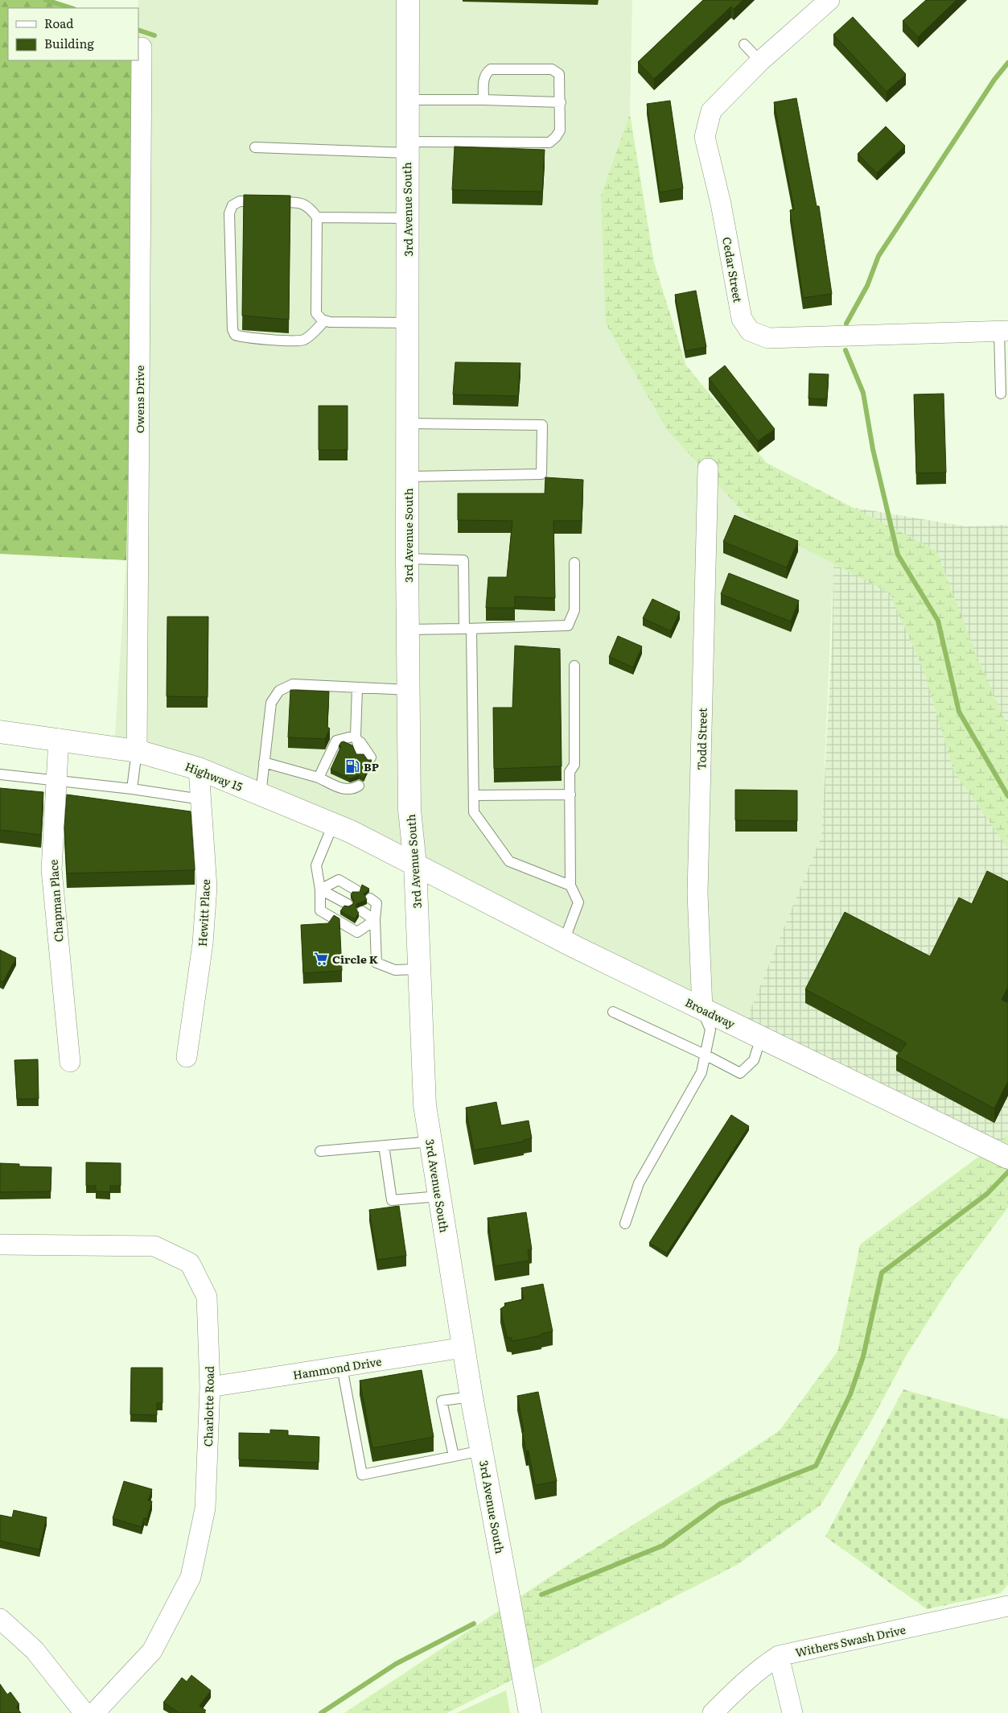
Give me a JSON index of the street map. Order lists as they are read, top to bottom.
{
  "streets": {
    "main road": ["3rd Avenue South", "Highway 15", "Broadway"],
    "street": [
      "Cedar Street",
      "Owens Drive",
      "Todd Street",
      "Chapman Place",
      "Hewitt Place",
      "Hammond Drive",
      "Charlotte Road",
      "Withers Swash Drive"
    ]
  },
  "crossings": [
    ["3rd Avenue South", "Highway 15"],
    ["3rd Avenue South", "Broadway"],
    ["3rd Avenue South", "Hammond Drive"],
    ["Owens Drive", "Highway 15"],
    ["Todd Street", "Broadway"],
    ["Highway 15", "Chapman Place"],
    ["Highway 15", "Hewitt Place"],
    ["Highway 15", "Broadway"],
    ["Hammond Drive", "Charlotte Road"]
  ],
  "places": {
    "fuel station": ["BP"],
    "supermarket": ["Circle K"]
  },
  "legend": ["Road", "Building"]
}
